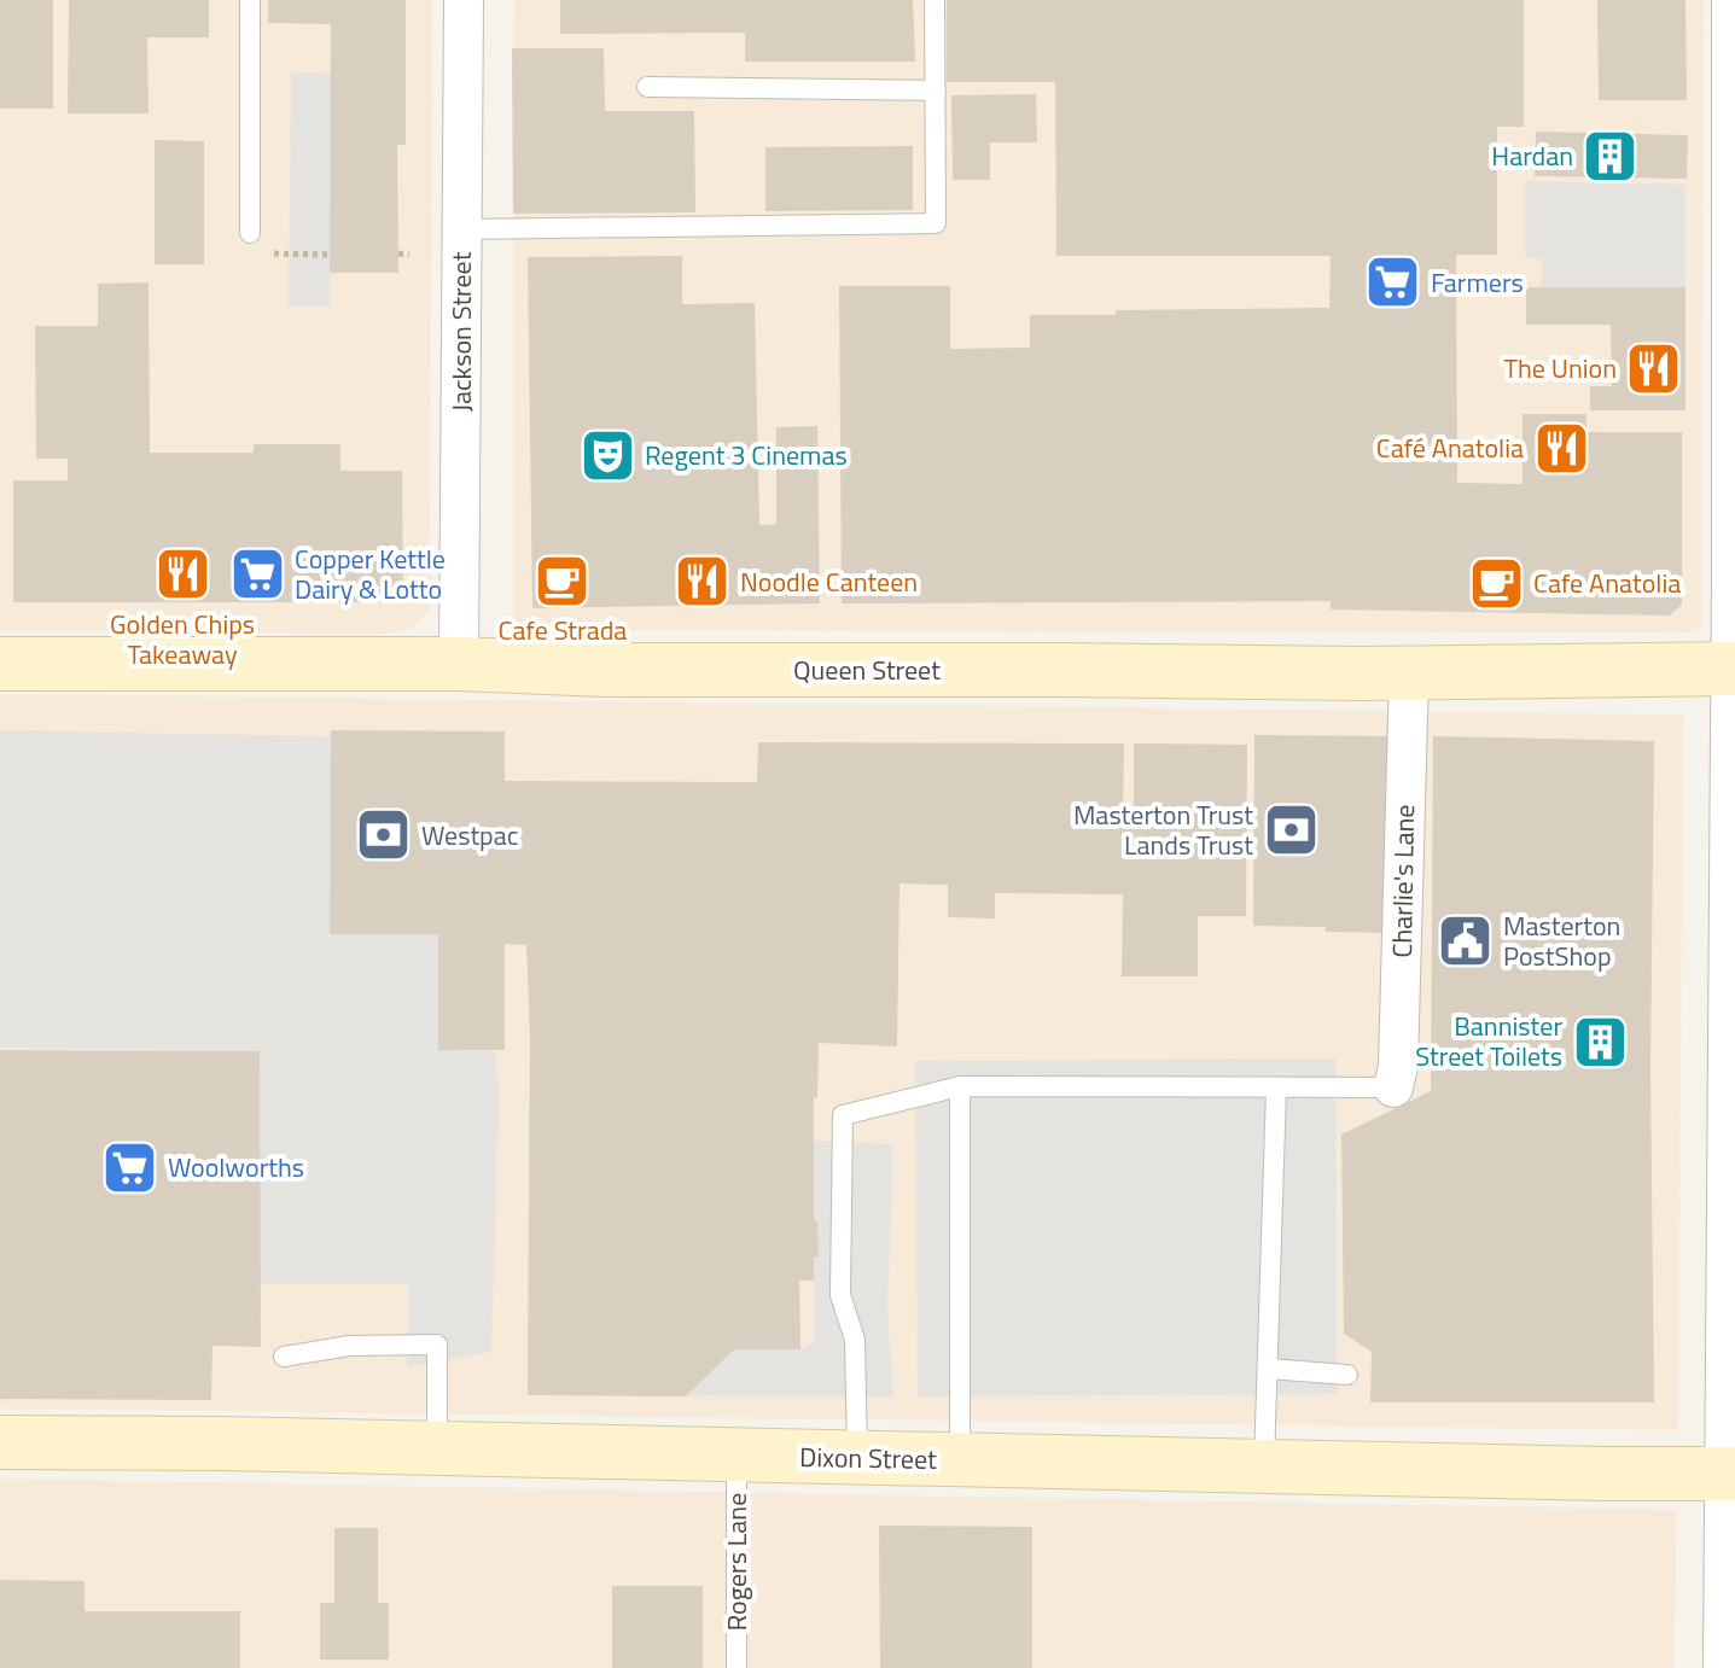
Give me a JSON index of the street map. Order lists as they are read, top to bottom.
{
  "streets": {
    "main road": ["Queen Street", "Dixon Street"],
    "street": ["Jackson Street", "Charlie's Lane"],
    "lane": ["Rogers Lane"]
  },
  "crossings": [
    ["Jackson Street", "Queen Street"],
    ["Queen Street", "Charlie's Lane"],
    ["Dixon Street", "Rogers Lane"]
  ],
  "places": {
    "building": ["Hardan", "Bannister Street Toilets"],
    "supermarket": ["Farmers", "Copper Kettle Dairy & Lotto", "Woolworths"],
    "restaurant": [
      "The Union",
      "Café Anatolia",
      "Golden Chips Takeaway",
      "Noodle Canteen"
    ],
    "theatre": ["Regent 3 Cinemas"],
    "cafe": ["Cafe Strada", "Cafe Anatolia"],
    "bank": ["Masterton Trust Lands Trust", "Westpac"],
    "public building": ["Masterton PostShop"]
  }
}
